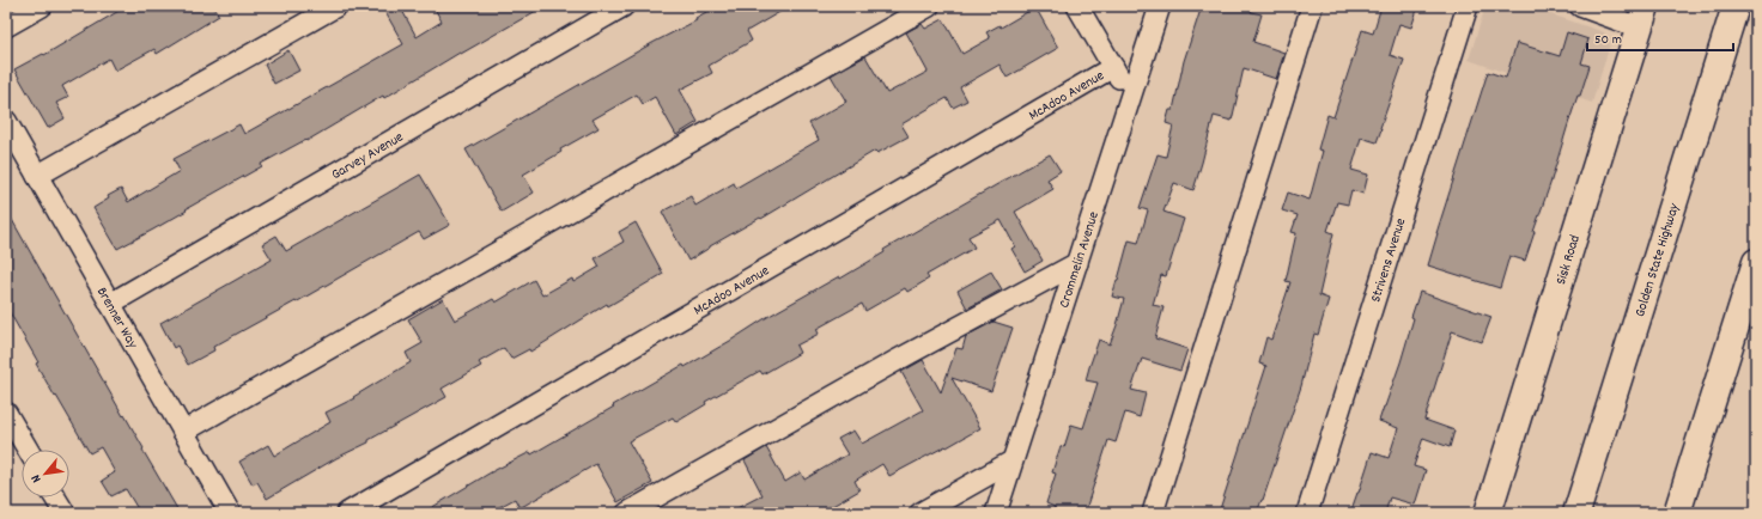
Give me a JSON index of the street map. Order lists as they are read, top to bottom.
{
  "streets": {
    "main road": ["Sisk Road", "Golden State Highway"],
    "street": [
      "McAdoo Avenue",
      "Garvey Avenue",
      "Crommelin Avenue",
      "Strivens Avenue",
      "Brenner Way"
    ]
  },
  "crossings": [
    ["Garvey Avenue", "Brenner Way"]
  ],
  "scale_bar": "50 m",
  "north": "bottom left"
}
